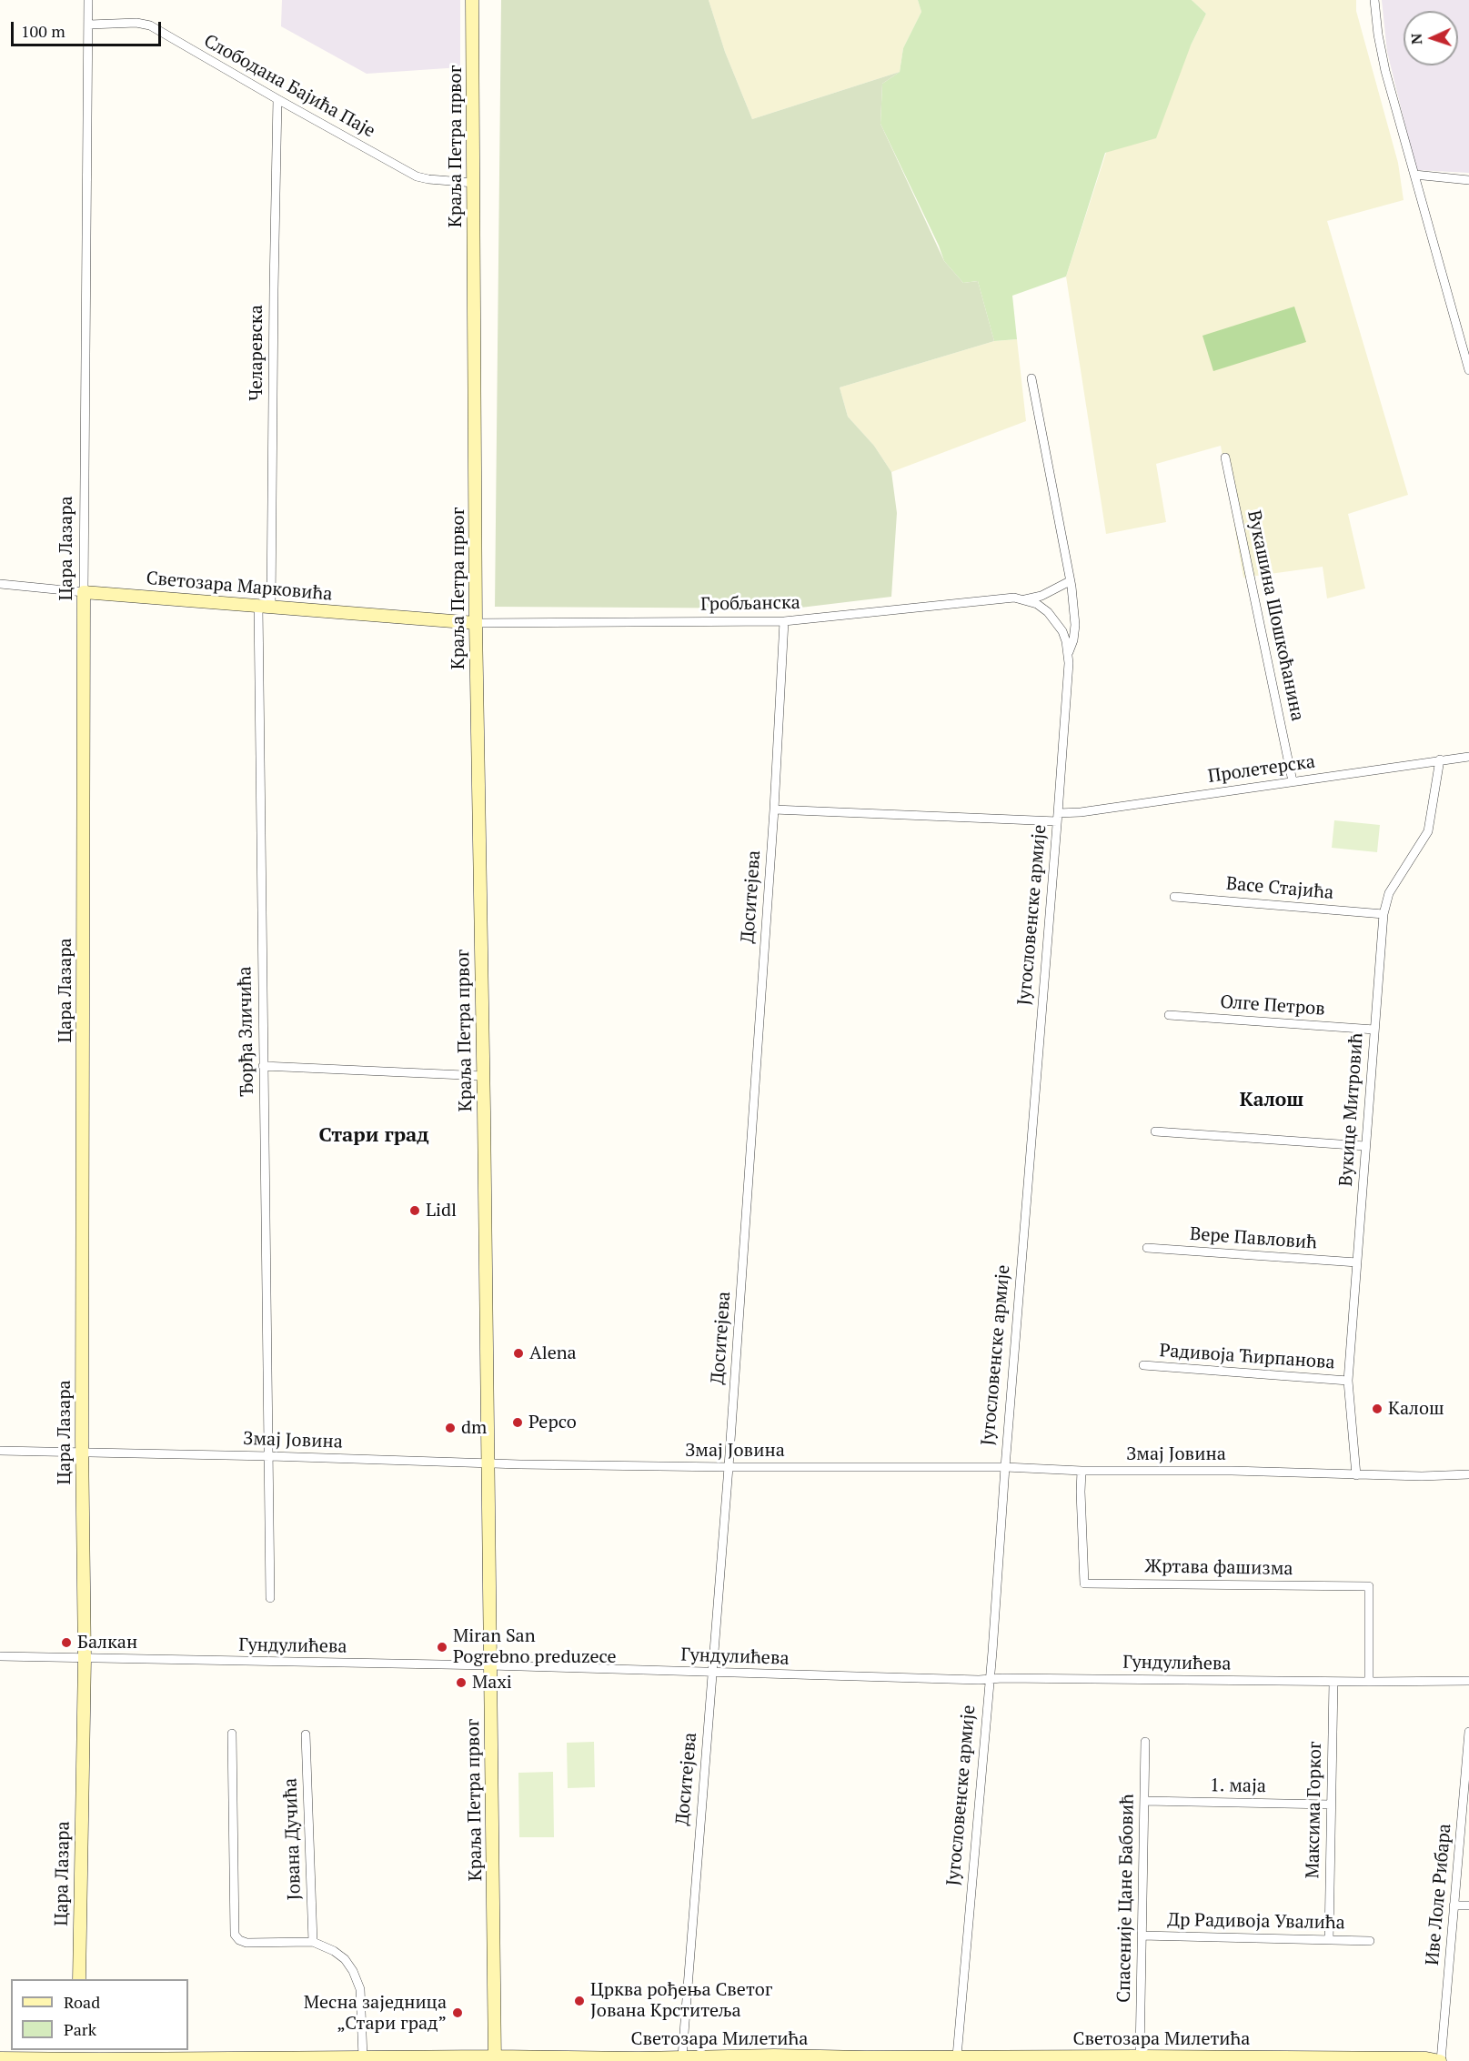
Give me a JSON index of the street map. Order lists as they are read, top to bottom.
{
  "streets": {
    "main road": [
      "Краља Петра првог",
      "Цара Лазара",
      "Светозара Марковића",
      "Светозара Милетића"
    ],
    "street": [
      "Слободана Бајића Паје",
      "Челаревска",
      "Гробљанска",
      "Вукашина Шошкоћанина",
      "Пролетерска",
      "Васе Стајића",
      "Доситејева",
      "Југословенске армије",
      "Олге Петров",
      "Ђорђа Зличића",
      "Вукице Митровић",
      "Вере Павловић",
      "Радивоја Ћирпанова",
      "Змај Јовина",
      "Жртава фашизма",
      "Гундулићева",
      "1. маја",
      "Максима Горког",
      "Јована Дучића",
      "Иве Лоле Рибара",
      "Спасеније Цане Бабовић",
      "Др Радивоја Увалића"
    ]
  },
  "crossings": [
    ["Слободана Бајића Паје", "Краља Петра првог"],
    ["Слободана Бајића Паје", "Челаревска"],
    ["Слободана Бајића Паје", "Цара Лазара"],
    ["Краља Петра првог", "Светозара Марковића"],
    ["Краља Петра првог", "Гробљанска"],
    ["Краља Петра првог", "Змај Јовина"],
    ["Краља Петра првог", "Гундулићева"],
    ["Краља Петра првог", "Светозара Милетића"],
    ["Челаревска", "Светозара Марковића"],
    ["Цара Лазара", "Светозара Марковића"],
    ["Цара Лазара", "Змај Јовина"],
    ["Цара Лазара", "Гундулићева"],
    ["Светозара Марковића", "Гробљанска"],
    ["Светозара Марковића", "Ђорђа Зличића"],
    ["Гробљанска", "Доситејева"],
    ["Гробљанска", "Југословенске армије"],
    ["Вукашина Шошкоћанина", "Пролетерска"],
    ["Пролетерска", "Доситејева"],
    ["Пролетерска", "Југословенске армије"],
    ["Пролетерска", "Вукице Митровић"],
    ["Васе Стајића", "Вукице Митровић"],
    ["Доситејева", "Змај Јовина"],
    ["Доситејева", "Гундулићева"],
    ["Доситејева", "Светозара Милетића"],
    ["Југословенске армије", "Змај Јовина"],
    ["Југословенске армије", "Гундулићева"],
    ["Југословенске армије", "Светозара Милетића"],
    ["Олге Петров", "Вукице Митровић"],
    ["Ђорђа Зличића", "Змај Јовина"],
    ["Вукице Митровић", "Вере Павловић"],
    ["Вукице Митровић", "Радивоја Ћирпанова"],
    ["Вукице Митровић", "Змај Јовина"],
    ["Змај Јовина", "Жртава фашизма"],
    ["Жртава фашизма", "Гундулићева"],
    ["Гундулићева", "Максима Горког"],
    ["1. маја", "Максима Горког"],
    ["1. маја", "Спасеније Цане Бабовић"],
    ["Максима Горког", "Др Радивоја Увалића"],
    ["Иве Лоле Рибара", "Светозара Милетића"],
    ["Спасеније Цане Бабовић", "Др Радивоја Увалића"],
    ["Спасеније Цане Бабовић", "Светозара Милетића"]
  ],
  "districts": ["Калош", "Стари град"],
  "places": [
    "Lidl",
    "Alena",
    "Калош",
    "Pepco",
    "dm",
    "Балкан",
    "Miran San Pogrebno preduzece",
    "Maxi",
    "Црква рођења Светог Јована Крститеља",
    "Месна заједница „Стари град”"
  ],
  "legend": ["Road", "Park"],
  "scale_bar": "100 m",
  "north": "left"
}
